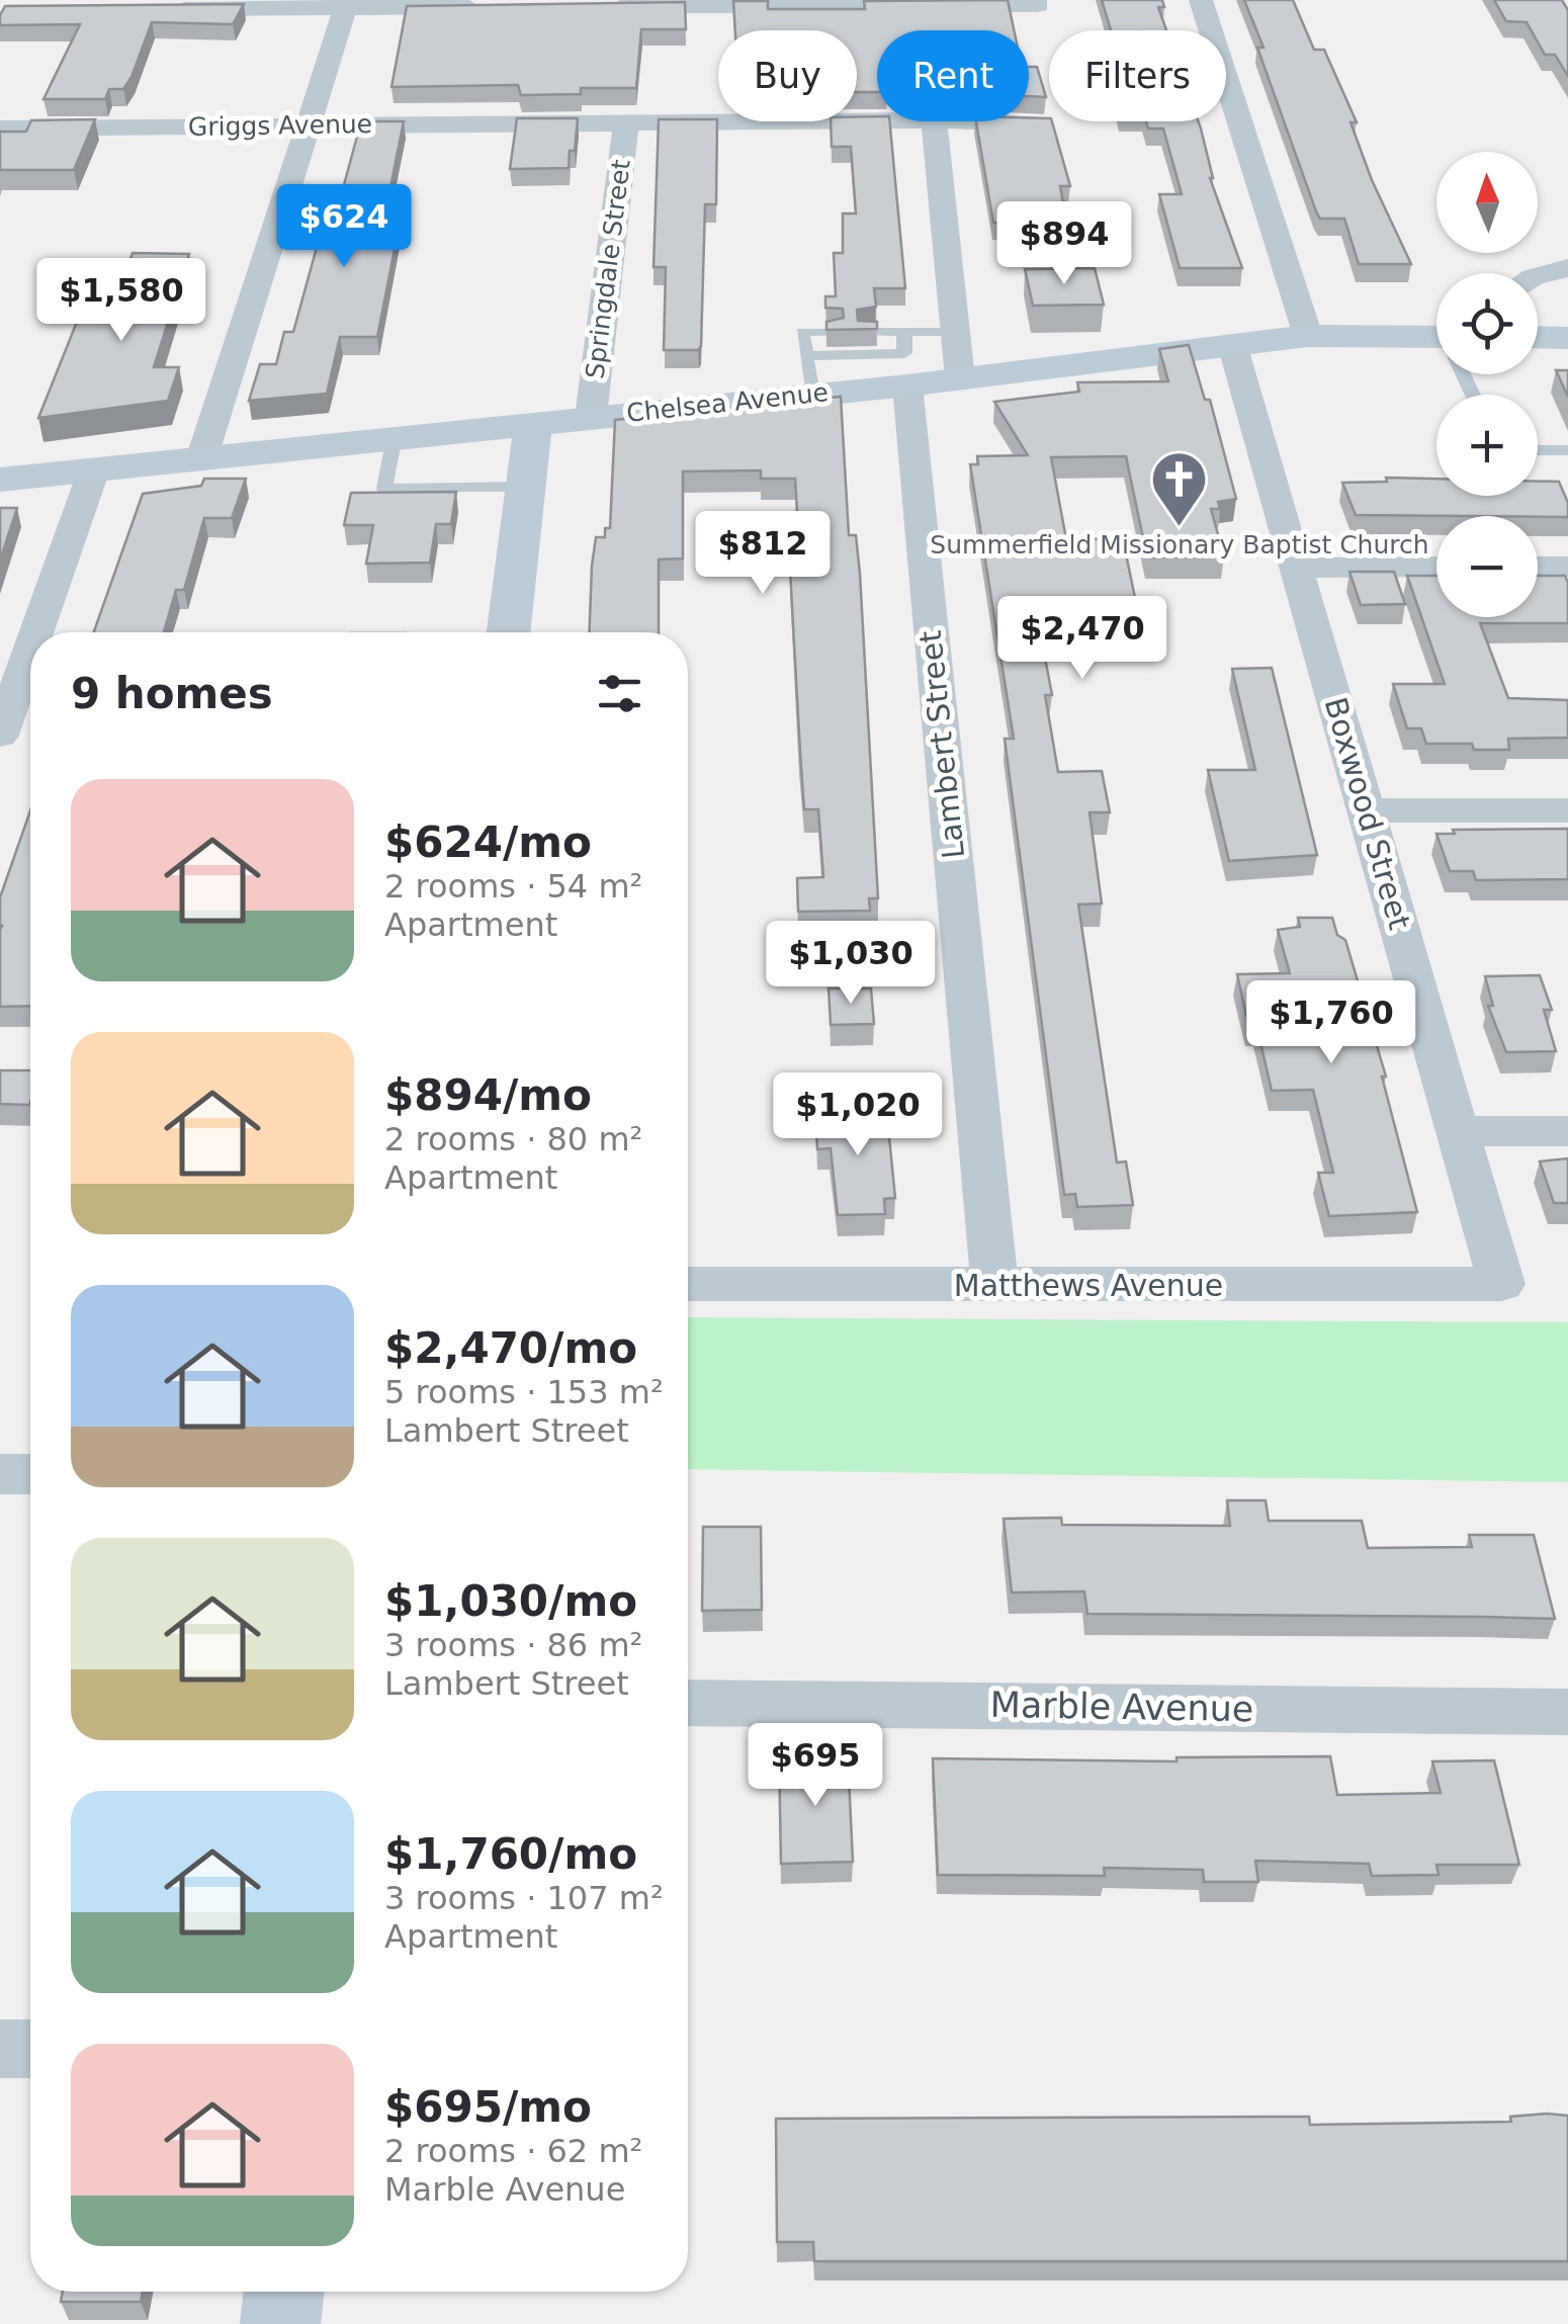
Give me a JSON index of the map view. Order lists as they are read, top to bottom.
{
  "streets": {
    "main road": ["Chelsea Avenue"],
    "street": [
      "Griggs Avenue",
      "Springdale Street",
      "Lambert Street",
      "Boxwood Street",
      "Matthews Avenue",
      "Marble Avenue"
    ]
  },
  "crossings": [
    ["Griggs Avenue", "Springdale Street"],
    ["Springdale Street", "Chelsea Avenue"],
    ["Chelsea Avenue", "Lambert Street"],
    ["Chelsea Avenue", "Boxwood Street"],
    ["Lambert Street", "Matthews Avenue"],
    ["Boxwood Street", "Matthews Avenue"]
  ],
  "places": {
    "church": ["Summerfield Missionary Baptist Church"]
  },
  "north": "top",
  "page": {
    "chip": ["Buy", "Rent", "Filters"],
    "map_buttons": ["+", "−"],
    "price": [
      "$624",
      "$894",
      "$1,580",
      "$812",
      "$2,470",
      "$1,030",
      "$1,760",
      "$1,020",
      "$695"
    ],
    "heading": "9 homes",
    "list": [
      {
        "name": "$624/mo",
        "note": "2 rooms · 54 m² · Apartment"
      },
      {
        "name": "$894/mo",
        "note": "2 rooms · 80 m² · Apartment"
      },
      {
        "name": "$2,470/mo",
        "note": "5 rooms · 153 m² · Lambert Street"
      },
      {
        "name": "$1,030/mo",
        "note": "3 rooms · 86 m² · Lambert Street"
      },
      {
        "name": "$1,760/mo",
        "note": "3 rooms · 107 m² · Apartment"
      },
      {
        "name": "$695/mo",
        "note": "2 rooms · 62 m² · Marble Avenue"
      }
    ]
  }
}
